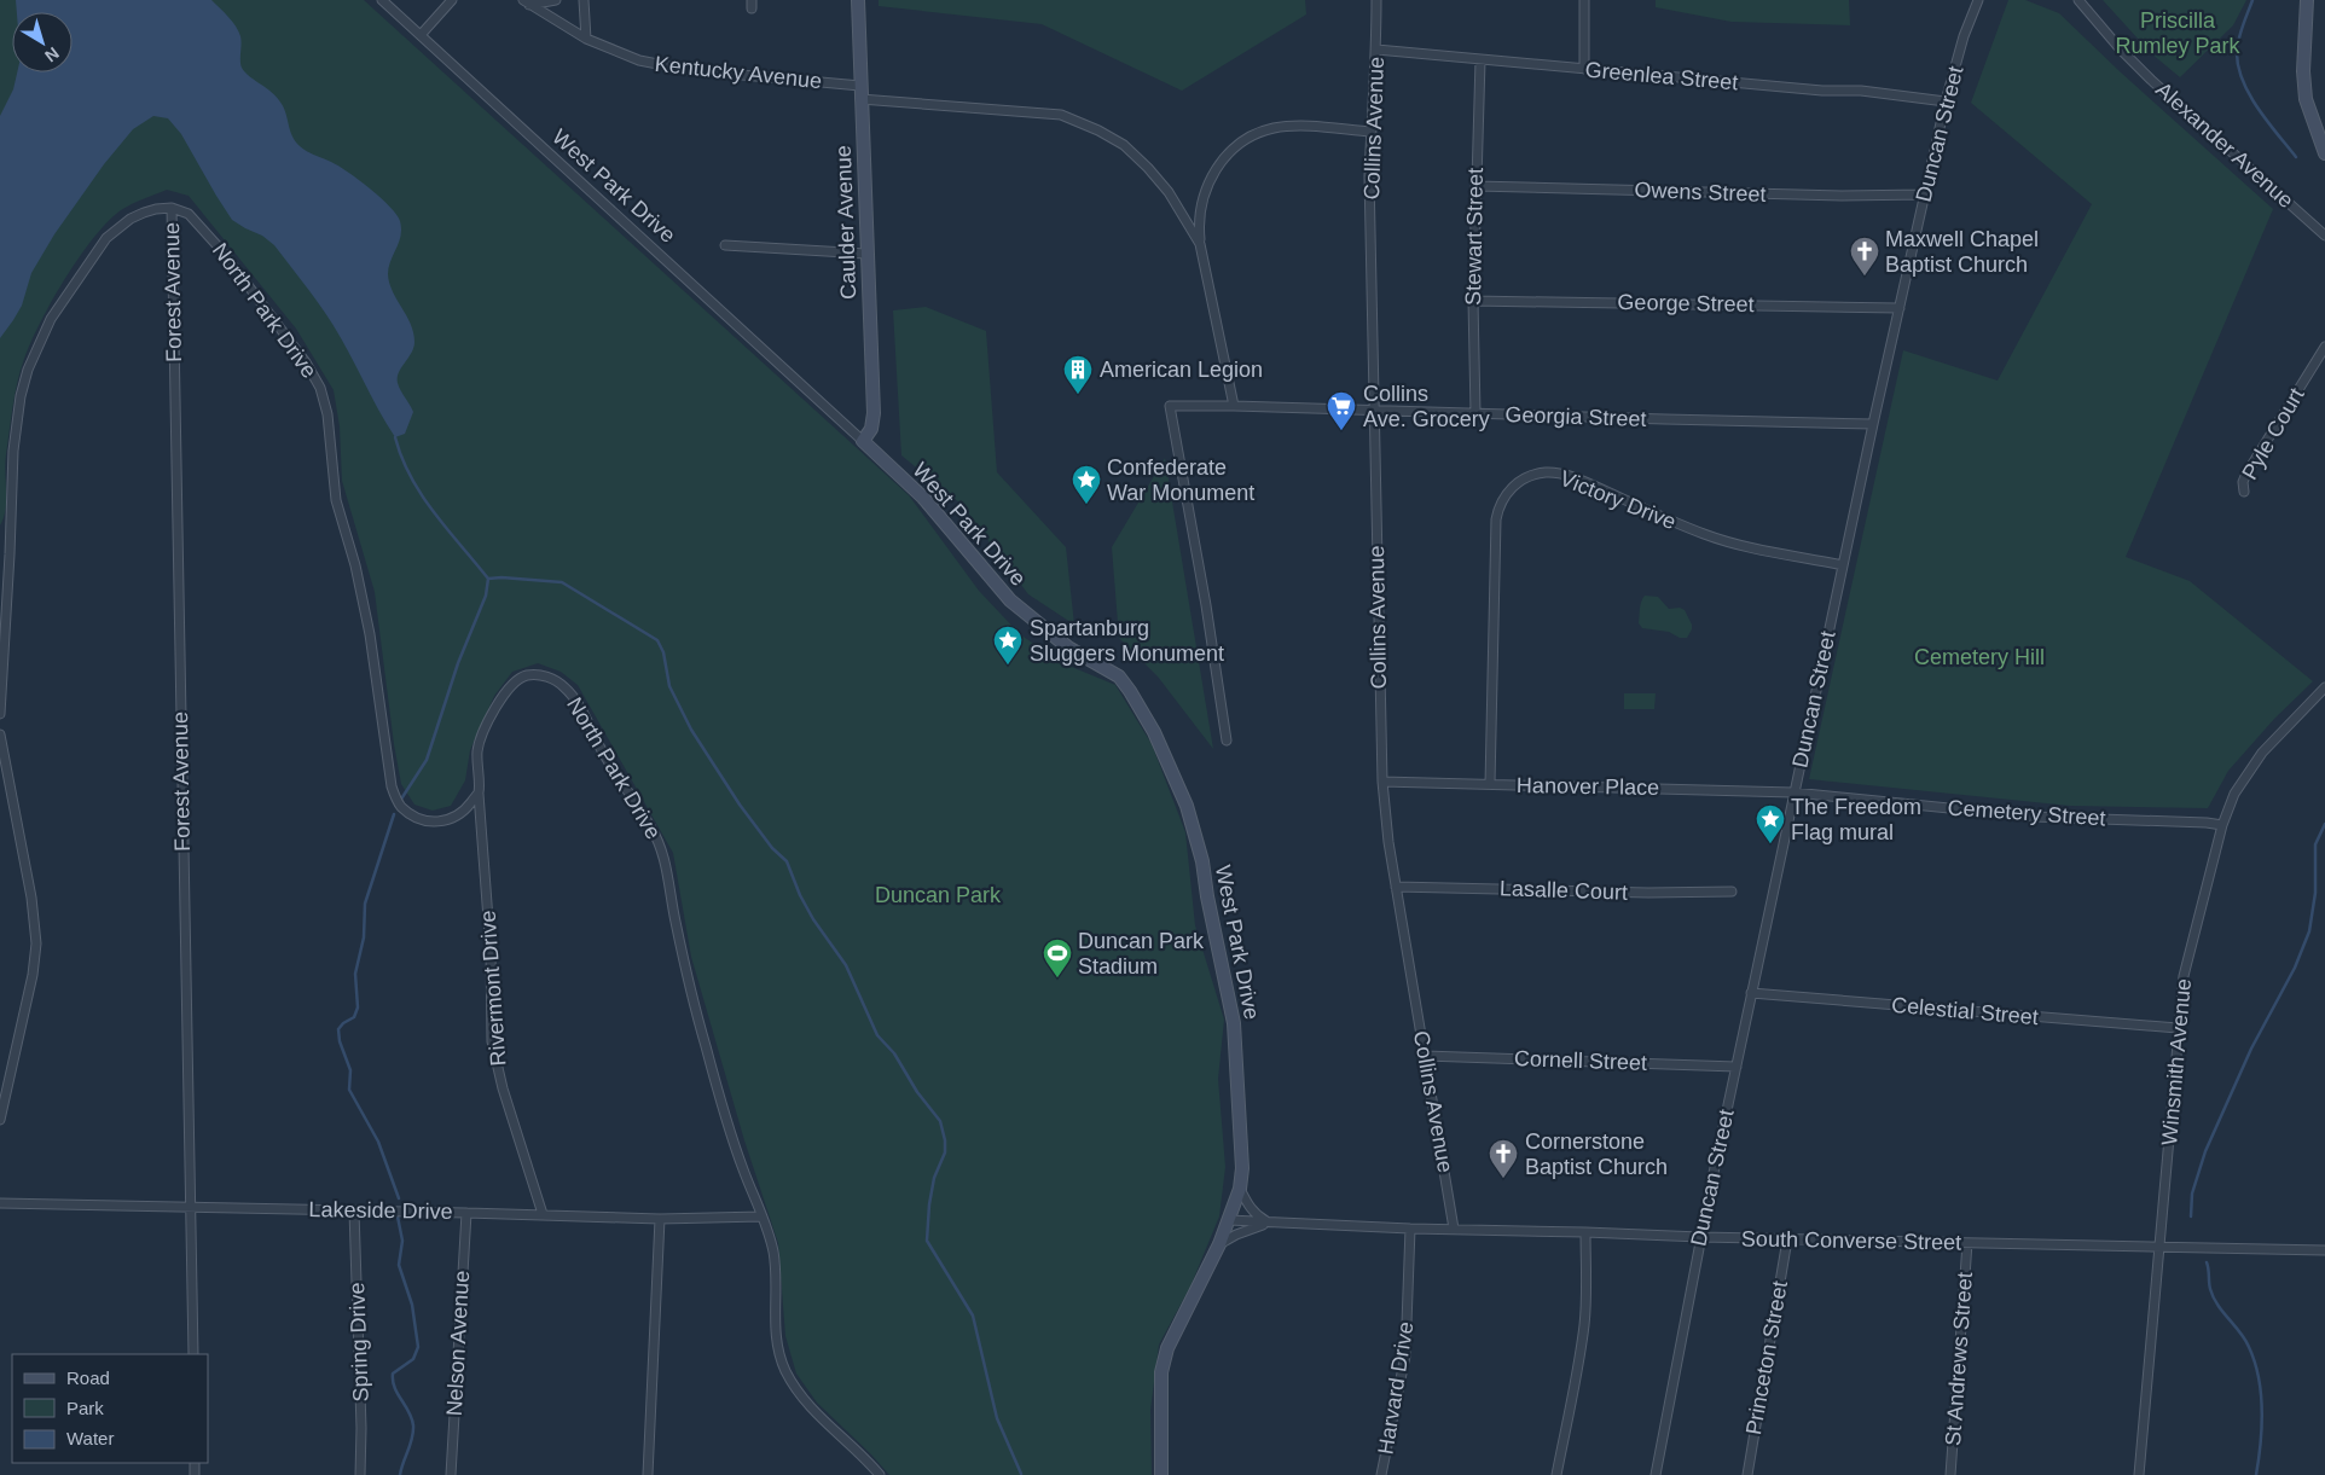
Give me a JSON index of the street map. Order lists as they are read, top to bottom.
{
  "streets": {
    "street": [
      "Kentucky Avenue",
      "Greenlea Street",
      "Collins Avenue",
      "Duncan Street",
      "Alexander Avenue",
      "West Park Drive",
      "Owens Street",
      "Caulder Avenue",
      "Stewart Street",
      "Forest Avenue",
      "George Street",
      "North Park Drive",
      "Georgia Street",
      "Pyle Court",
      "Victory Drive",
      "Hanover Place",
      "Cemetery Street",
      "Lasalle Court",
      "Rivermont Drive",
      "Celestial Street",
      "Cornell Street",
      "Winsmith Avenue",
      "Lakeside Drive",
      "South Converse Street",
      "Spring Drive",
      "Nelson Avenue",
      "Princeton Street",
      "St Andrews Street",
      "Harvard Drive"
    ]
  },
  "crossings": [
    ["Kentucky Avenue", "Caulder Avenue"],
    ["Greenlea Street", "Collins Avenue"],
    ["Greenlea Street", "Duncan Street"],
    ["Greenlea Street", "Stewart Street"],
    ["Collins Avenue", "Georgia Street"],
    ["Collins Avenue", "Hanover Place"],
    ["Collins Avenue", "Lasalle Court"],
    ["Collins Avenue", "Cornell Street"],
    ["Collins Avenue", "South Converse Street"],
    ["Duncan Street", "Owens Street"],
    ["Duncan Street", "George Street"],
    ["Duncan Street", "Georgia Street"],
    ["Duncan Street", "Victory Drive"],
    ["Duncan Street", "Hanover Place"],
    ["Duncan Street", "Cemetery Street"],
    ["Duncan Street", "Celestial Street"],
    ["Duncan Street", "Cornell Street"],
    ["Duncan Street", "South Converse Street"],
    ["West Park Drive", "Caulder Avenue"],
    ["West Park Drive", "South Converse Street"],
    ["Owens Street", "Stewart Street"],
    ["Stewart Street", "George Street"],
    ["Stewart Street", "Georgia Street"],
    ["Forest Avenue", "North Park Drive"],
    ["Forest Avenue", "Lakeside Drive"],
    ["North Park Drive", "Rivermont Drive"],
    ["North Park Drive", "Lakeside Drive"],
    ["Victory Drive", "Hanover Place"],
    ["Hanover Place", "Cemetery Street"],
    ["Cemetery Street", "Winsmith Avenue"],
    ["Rivermont Drive", "Lakeside Drive"],
    ["Celestial Street", "Winsmith Avenue"],
    ["Winsmith Avenue", "South Converse Street"],
    ["Lakeside Drive", "Spring Drive"],
    ["Lakeside Drive", "Nelson Avenue"],
    ["South Converse Street", "Princeton Street"],
    ["South Converse Street", "St Andrews Street"],
    ["South Converse Street", "Harvard Drive"]
  ],
  "parks": ["Priscilla Rumley Park", "Cemetery Hill", "Duncan Park"],
  "places": {
    "church": ["Maxwell Chapel Baptist Church", "Cornerstone Baptist Church"],
    "building": ["American Legion"],
    "supermarket": ["Collins Ave. Grocery"],
    "place": ["Confederate War Monument", "Spartanburg Sluggers Monument", "The Freedom Flag mural"],
    "sports": ["Duncan Park Stadium"]
  },
  "legend": ["Road", "Park", "Water"],
  "north": "bottom right"
}
